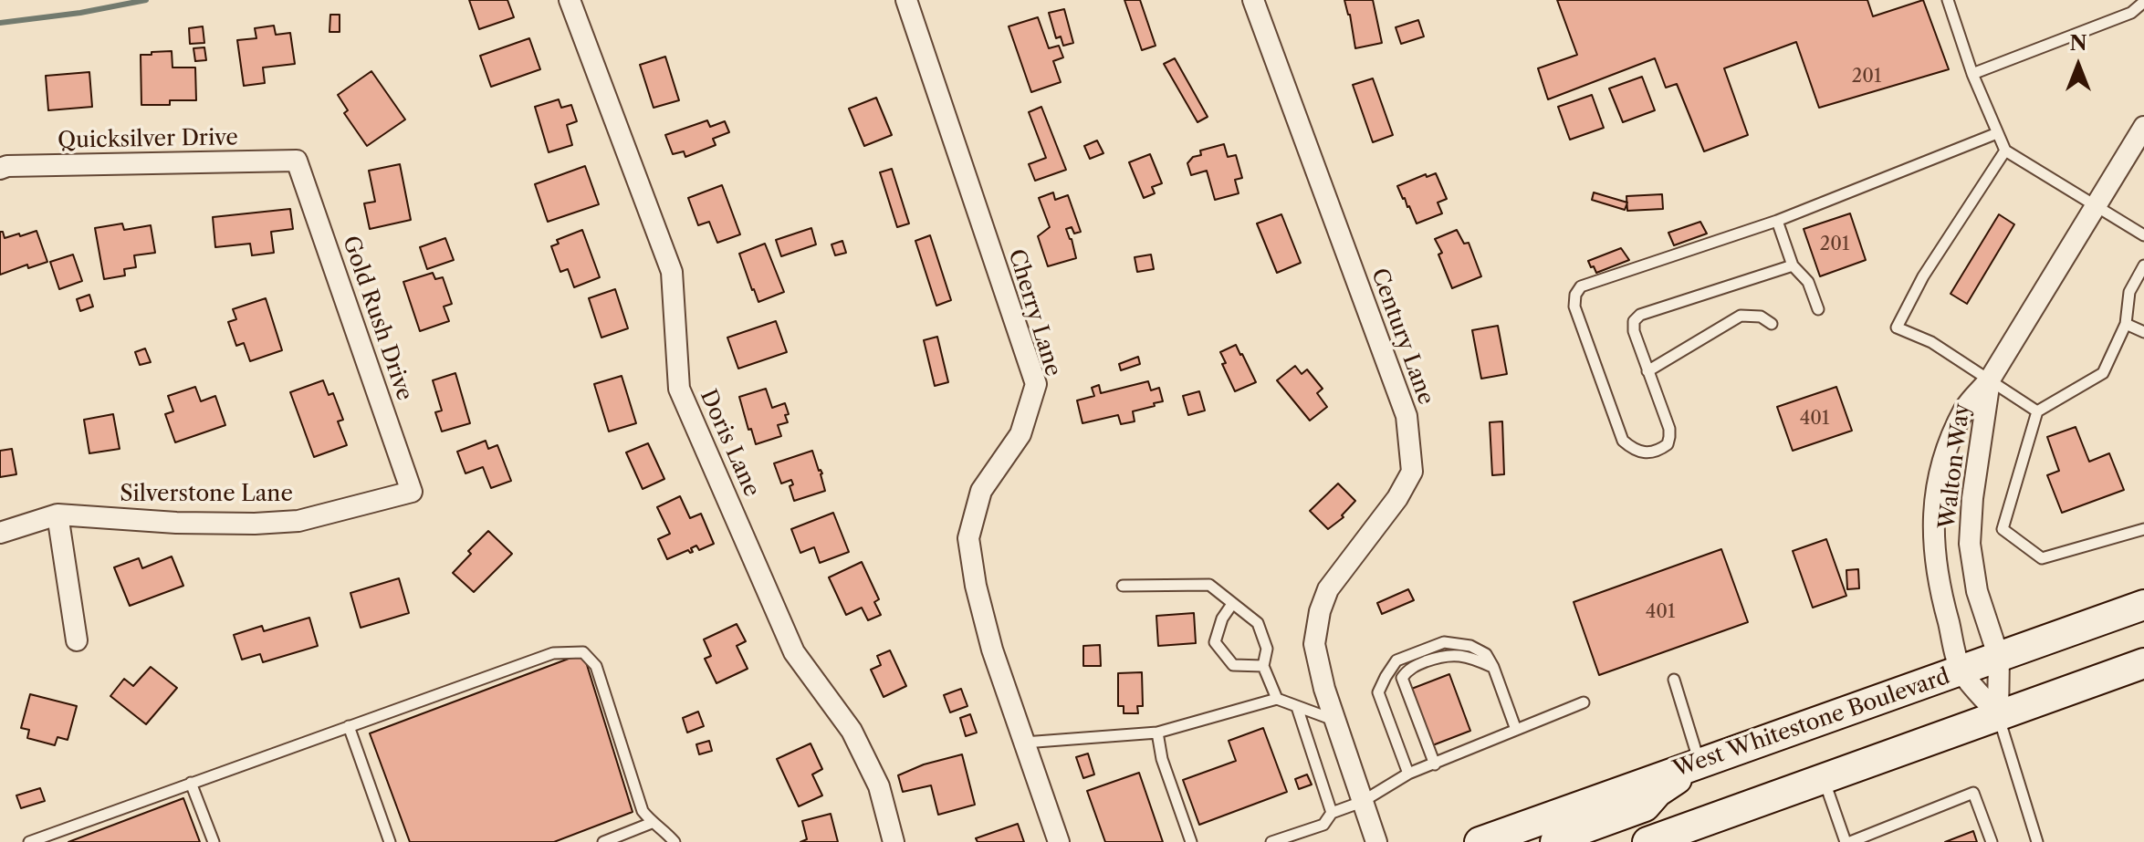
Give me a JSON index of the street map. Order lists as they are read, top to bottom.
{
  "streets": {
    "main road": ["West Whitestone Boulevard"],
    "street": [
      "Quicksilver Drive",
      "Cherry Lane",
      "Gold Rush Drive",
      "Century Lane",
      "Doris Lane",
      "Walton Way",
      "Silverstone Lane"
    ]
  },
  "crossings": [
    ["Quicksilver Drive", "Gold Rush Drive"],
    ["Gold Rush Drive", "Silverstone Lane"],
    ["Walton Way", "West Whitestone Boulevard"]
  ],
  "house_numbers": [
    "201",
    "201",
    "401",
    "401"
  ],
  "north": "top"
}
